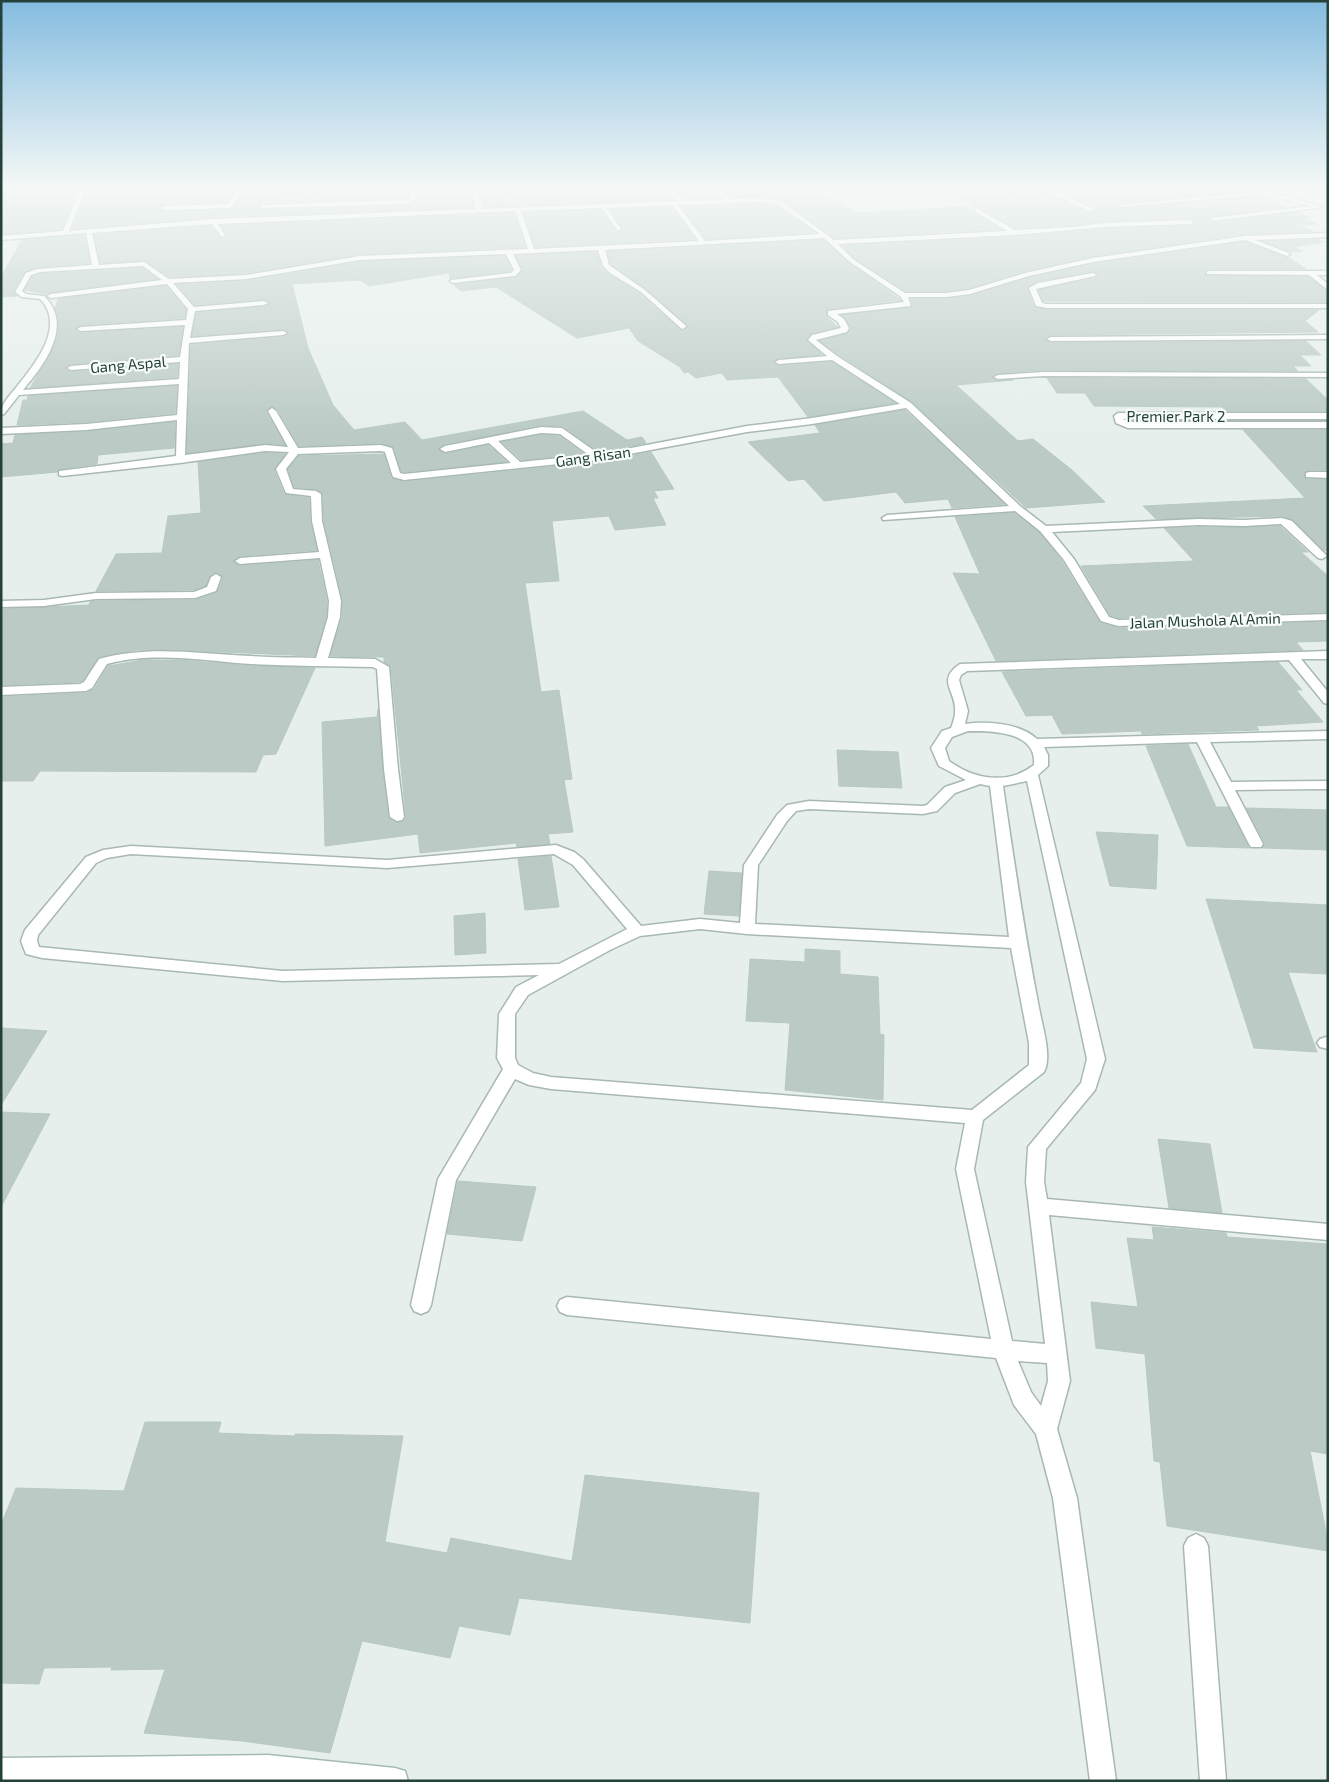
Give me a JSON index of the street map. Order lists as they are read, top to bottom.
{
  "streets": {
    "street": [
      "Gang Aspal",
      "Premier Park 2",
      "Gang Risan",
      "Jalan Mushola Al Amin"
    ]
  },
  "crossings": [
    ["Gang Risan", "Jalan Mushola Al Amin"]
  ]
}
